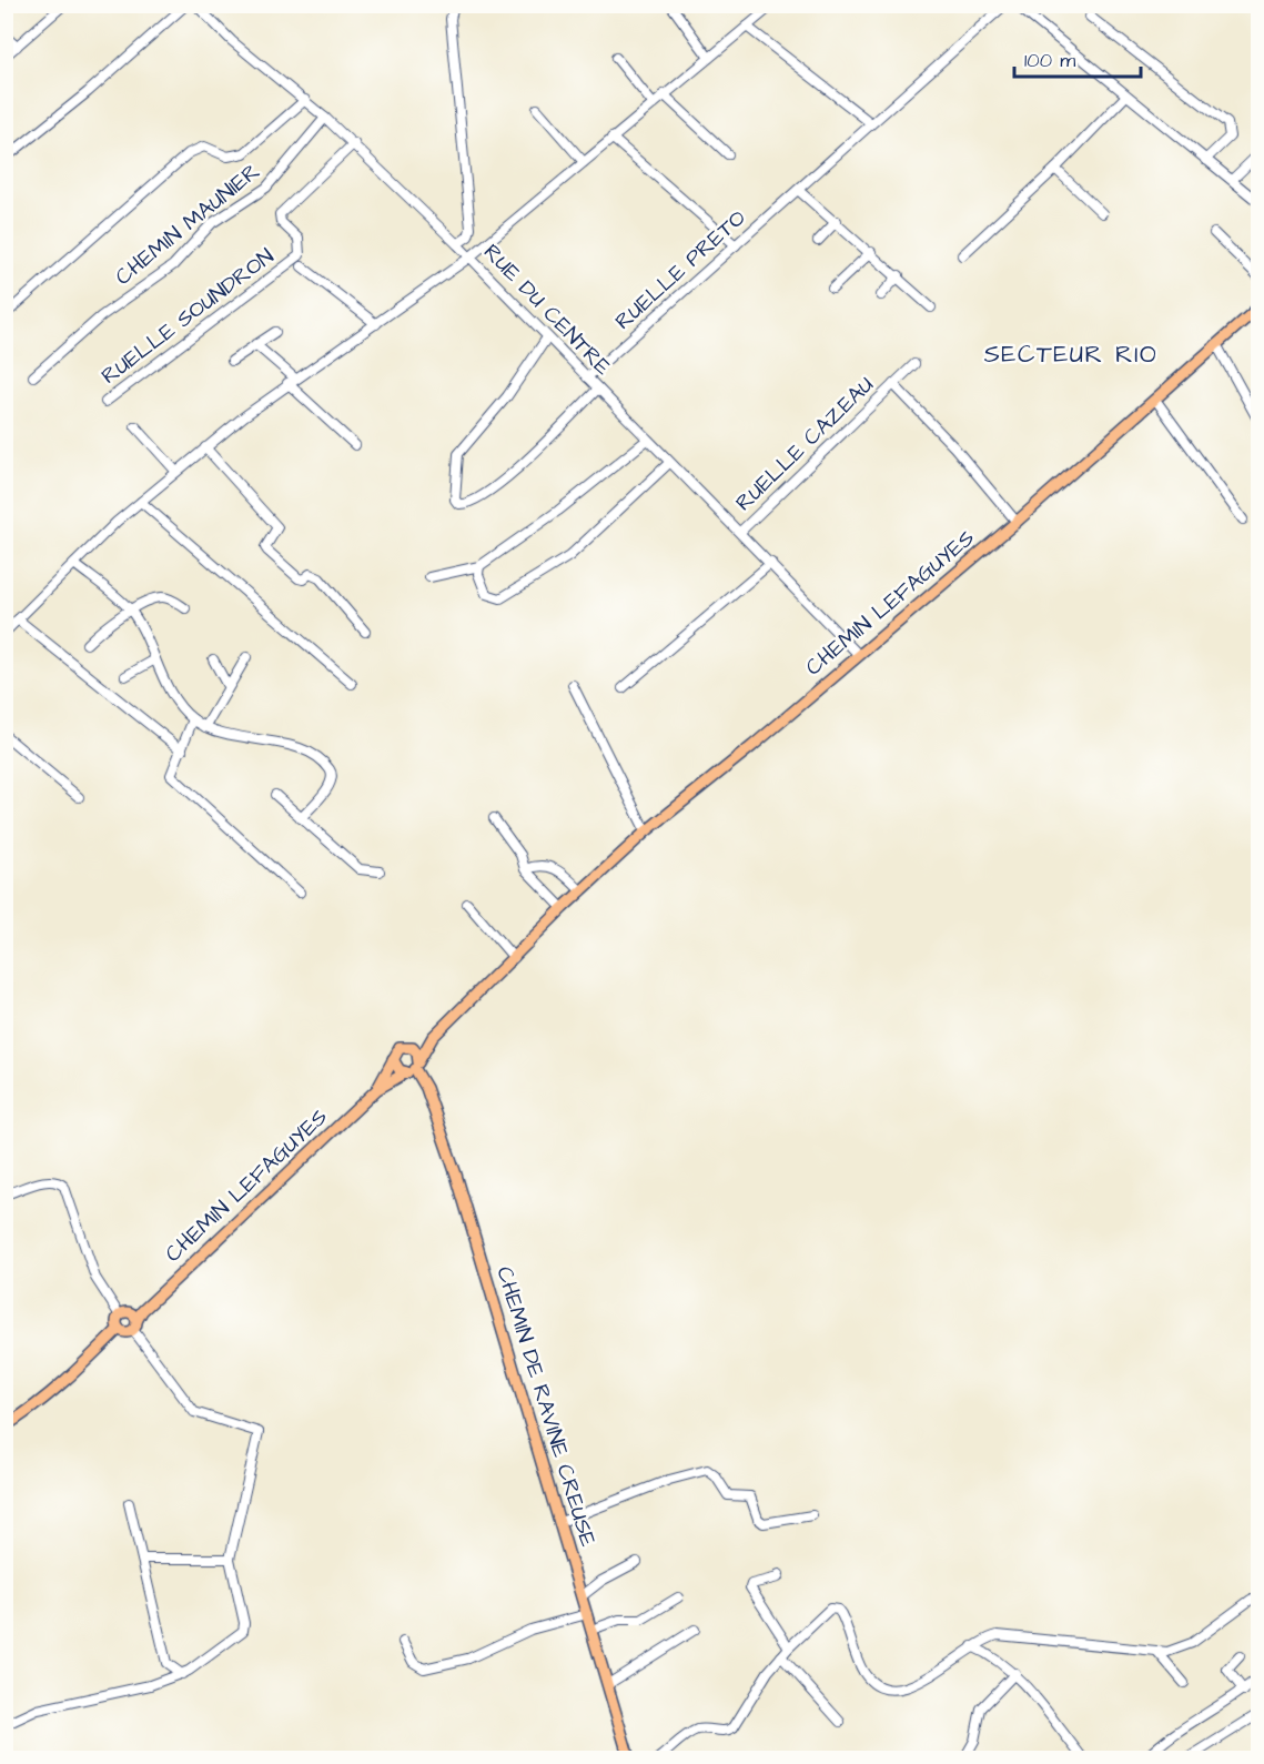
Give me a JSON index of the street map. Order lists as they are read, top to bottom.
{
  "streets": {
    "main road": ["CHEMIN LEFAGUYES", "CHEMIN DE RAVINE CREUSE"],
    "street": [
      "CHEMIN MAUNIER",
      "RUELLE PRETO",
      "RUE DU CENTRE",
      "RUELLE SOUNDRON",
      "RUELLE CAZEAU"
    ]
  },
  "crossings": [
    ["CHEMIN MAUNIER", "RUE DU CENTRE"],
    ["RUELLE PRETO", "RUE DU CENTRE"],
    ["RUE DU CENTRE", "RUELLE SOUNDRON"],
    ["RUE DU CENTRE", "RUELLE CAZEAU"],
    ["RUE DU CENTRE", "CHEMIN LEFAGUYES"],
    ["RUELLE CAZEAU", "CHEMIN LEFAGUYES"],
    ["CHEMIN LEFAGUYES", "CHEMIN DE RAVINE CREUSE"]
  ],
  "districts": ["SECTEUR RIO"],
  "scale_bar": "100 m"
}
